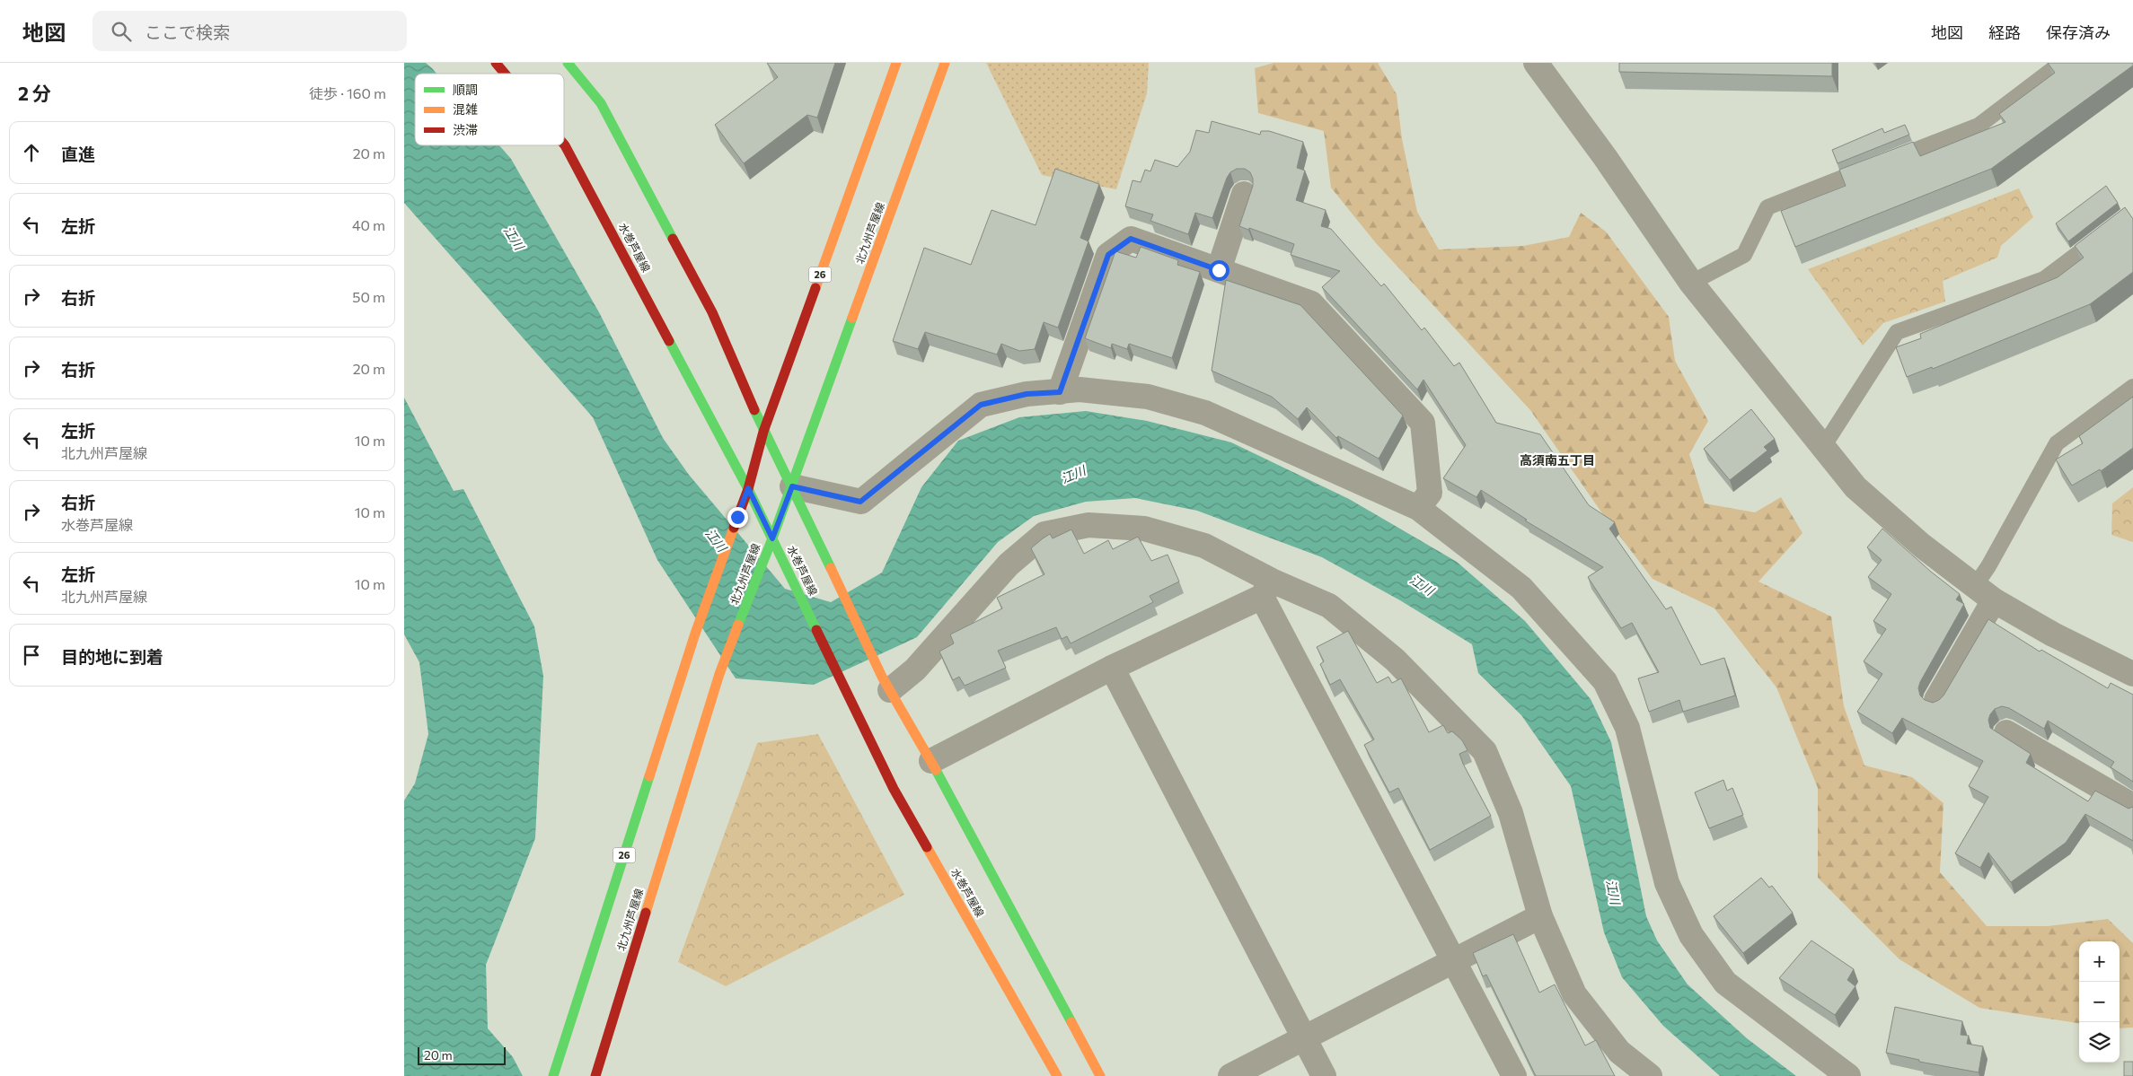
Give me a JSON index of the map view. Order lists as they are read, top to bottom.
{
  "streets": {
    "main road": ["北九州芦屋線", "水巻芦屋線", "26"]
  },
  "crossings": [
    ["北九州芦屋線", "水巻芦屋線"],
    ["水巻芦屋線", "26"]
  ],
  "districts": ["高須南五丁目"],
  "water": ["江川"],
  "legend": ["順調", "混雑", "渋滞"],
  "scale_bar": "20 m",
  "page": {
    "header": "地図",
    "search": "ここで検索",
    "nav": ["地図", "経路", "保存済み"],
    "heading": ["2 分", "徒歩 · 160 m"],
    "list": [
      ["直進", "20 m"],
      ["左折", "40 m"],
      ["右折", "50 m"],
      ["右折", "20 m"],
      ["左折", "北九州芦屋線", "10 m"],
      ["右折", "水巻芦屋線", "10 m"],
      ["左折", "北九州芦屋線", "10 m"],
      "目的地に到着"
    ],
    "map_buttons": ["+", "−"],
    "scale": "20 m"
  }
}
